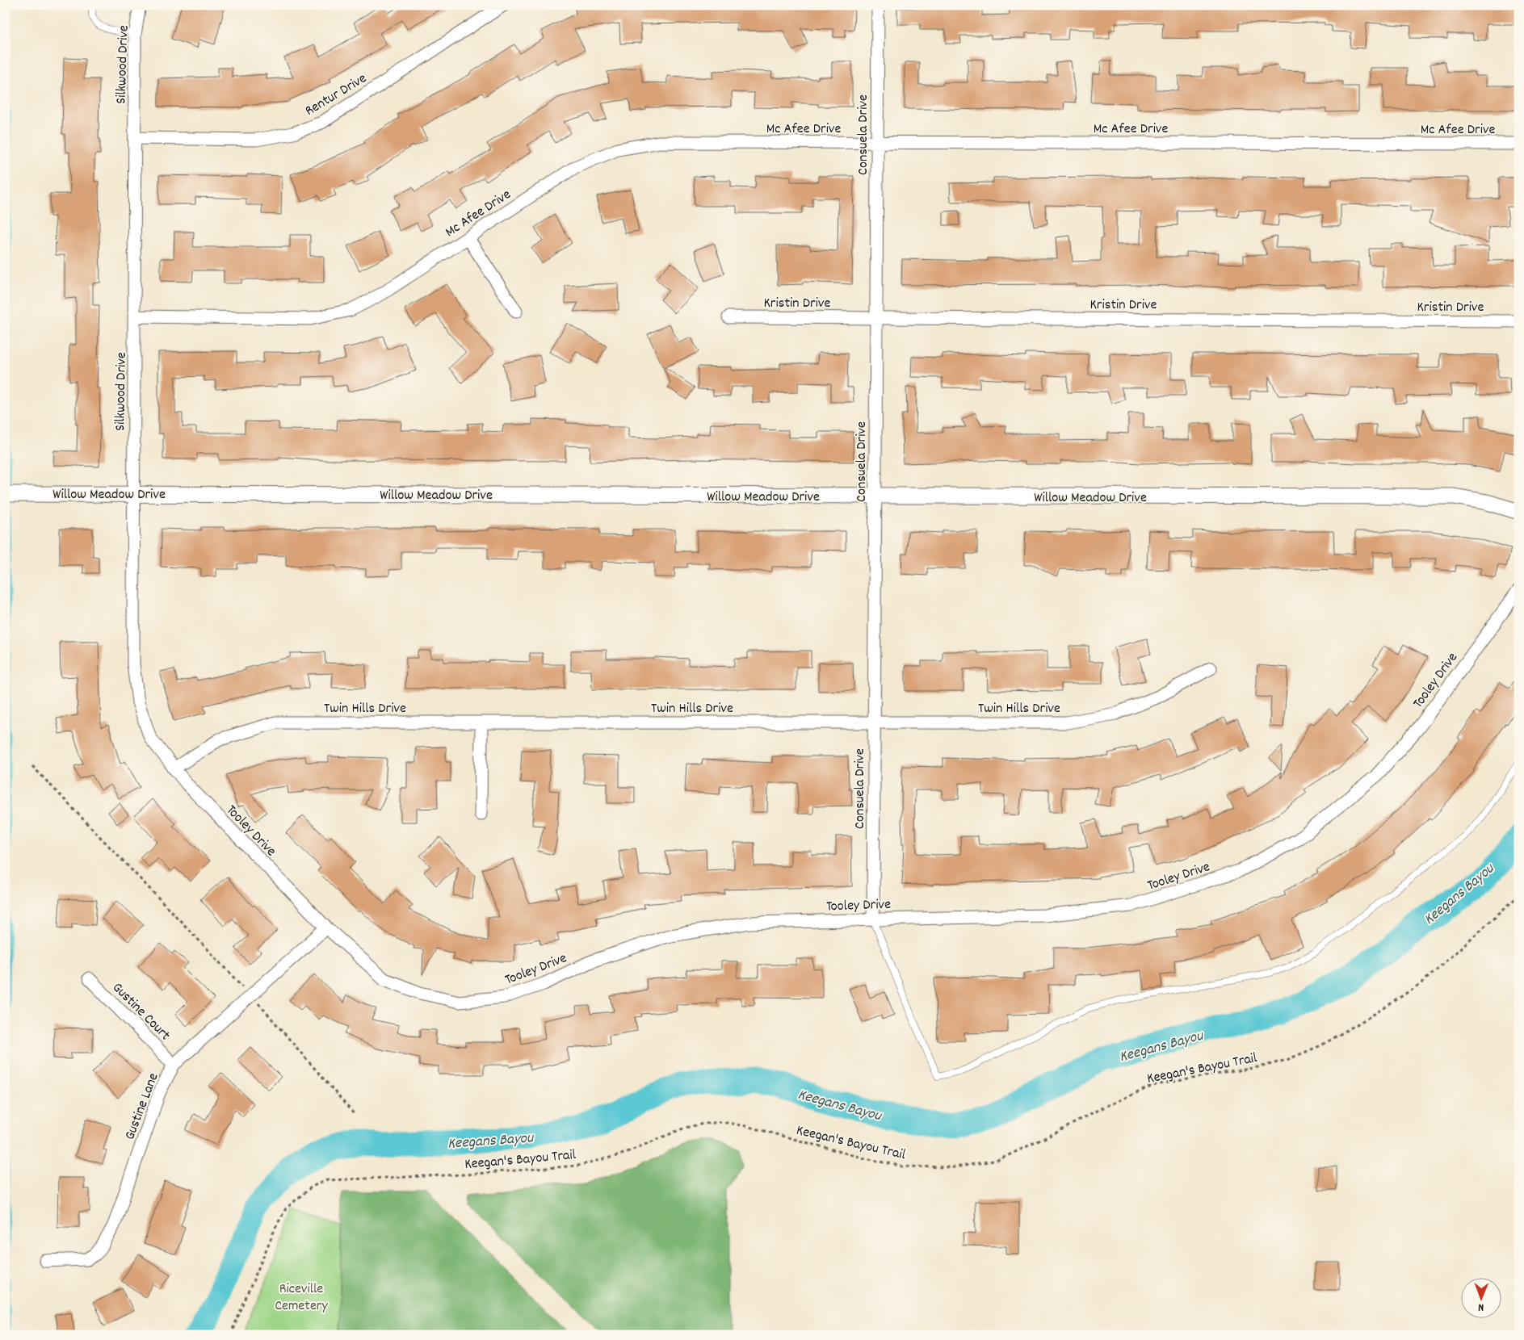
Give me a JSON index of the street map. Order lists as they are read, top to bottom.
{
  "streets": {
    "street": [
      "Silkwood Drive",
      "Rentur Drive",
      "Mc Afee Drive",
      "Consuela Drive",
      "Kristin Drive",
      "Willow Meadow Drive",
      "Tooley Drive",
      "Twin Hills Drive",
      "Gustine Court",
      "Gustine Lane"
    ],
    "path": ["Keegan's Bayou Trail"]
  },
  "crossings": [
    ["Silkwood Drive", "Rentur Drive"],
    ["Silkwood Drive", "Mc Afee Drive"],
    ["Silkwood Drive", "Willow Meadow Drive"],
    ["Silkwood Drive", "Tooley Drive"],
    ["Silkwood Drive", "Twin Hills Drive"],
    ["Mc Afee Drive", "Consuela Drive"],
    ["Consuela Drive", "Kristin Drive"],
    ["Consuela Drive", "Willow Meadow Drive"],
    ["Consuela Drive", "Tooley Drive"],
    ["Consuela Drive", "Twin Hills Drive"],
    ["Tooley Drive", "Twin Hills Drive"],
    ["Tooley Drive", "Gustine Lane"],
    ["Gustine Court", "Gustine Lane"]
  ],
  "water": ["Keegans Bayou"],
  "parks": ["Riceville Cemetery"],
  "north": "bottom"
}
